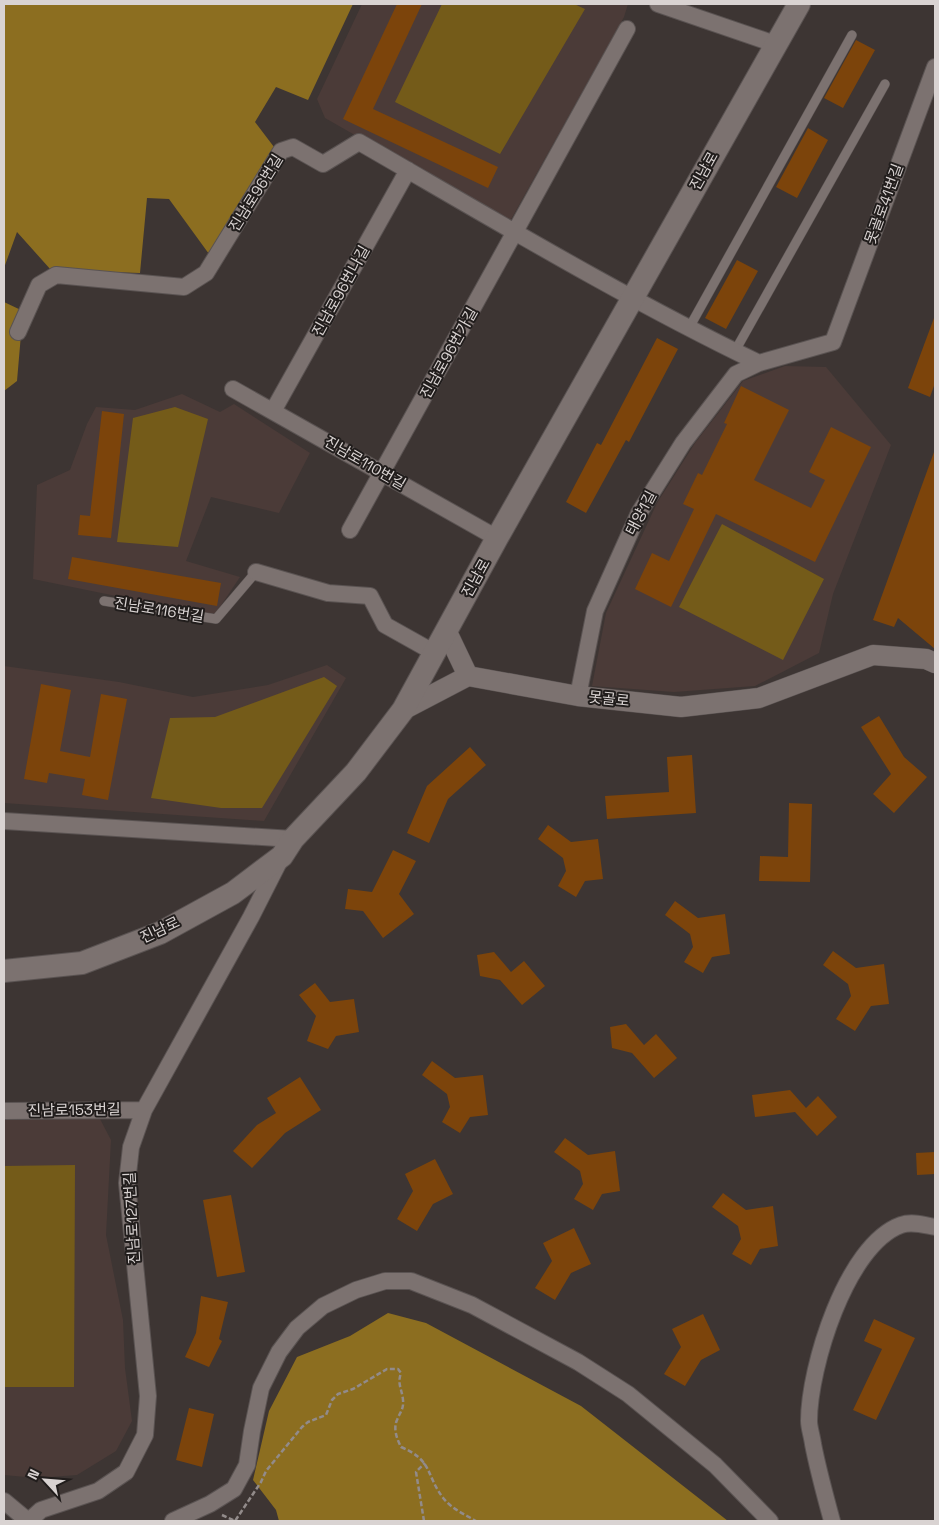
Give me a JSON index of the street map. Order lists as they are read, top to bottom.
{
  "streets": {
    "main road": ["진남로"],
    "street": [
      "진남로96번길",
      "못골로41번길",
      "진남로96번나길",
      "진남로96번가길",
      "진남로110번길",
      "태양1길",
      "진남로116번길",
      "못골로",
      "진남로153번길",
      "진남로127번길"
    ]
  },
  "crossings": [
    ["진남로", "진남로96번길"],
    ["진남로", "진남로110번길"],
    ["진남로", "진남로116번길"],
    ["진남로", "진남로127번길"],
    ["진남로96번길", "진남로96번나길"],
    ["진남로96번길", "진남로96번가길"],
    ["못골로41번길", "태양1길"],
    ["진남로96번나길", "진남로110번길"],
    ["진남로96번가길", "진남로110번길"],
    ["태양1길", "못골로"],
    ["진남로153번길", "진남로127번길"]
  ],
  "north": "top left"
}
